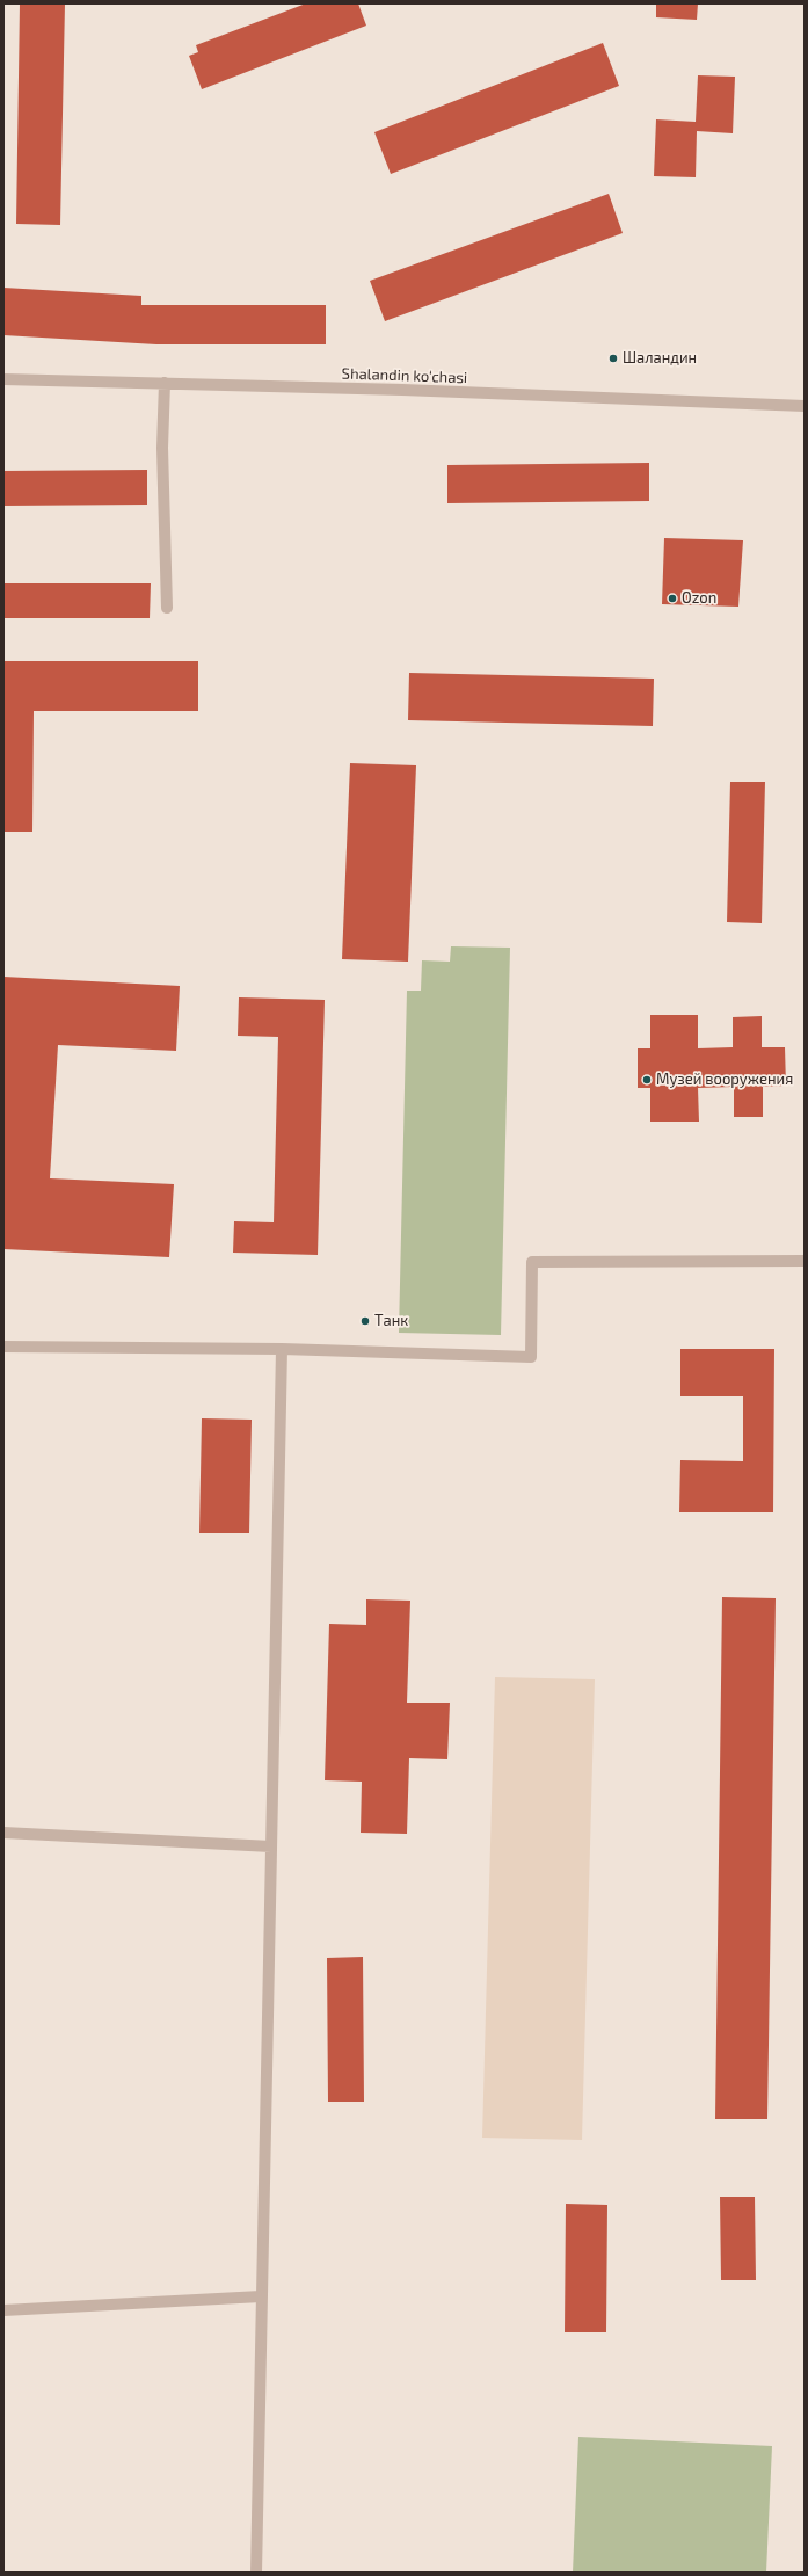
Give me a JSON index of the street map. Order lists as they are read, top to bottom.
{
  "streets": {
    "street": ["Shalandin ko‘chasi"]
  },
  "places": [
    "Шаландин",
    "Ozon",
    "Музей вооружения",
    "Танк"
  ]
}
